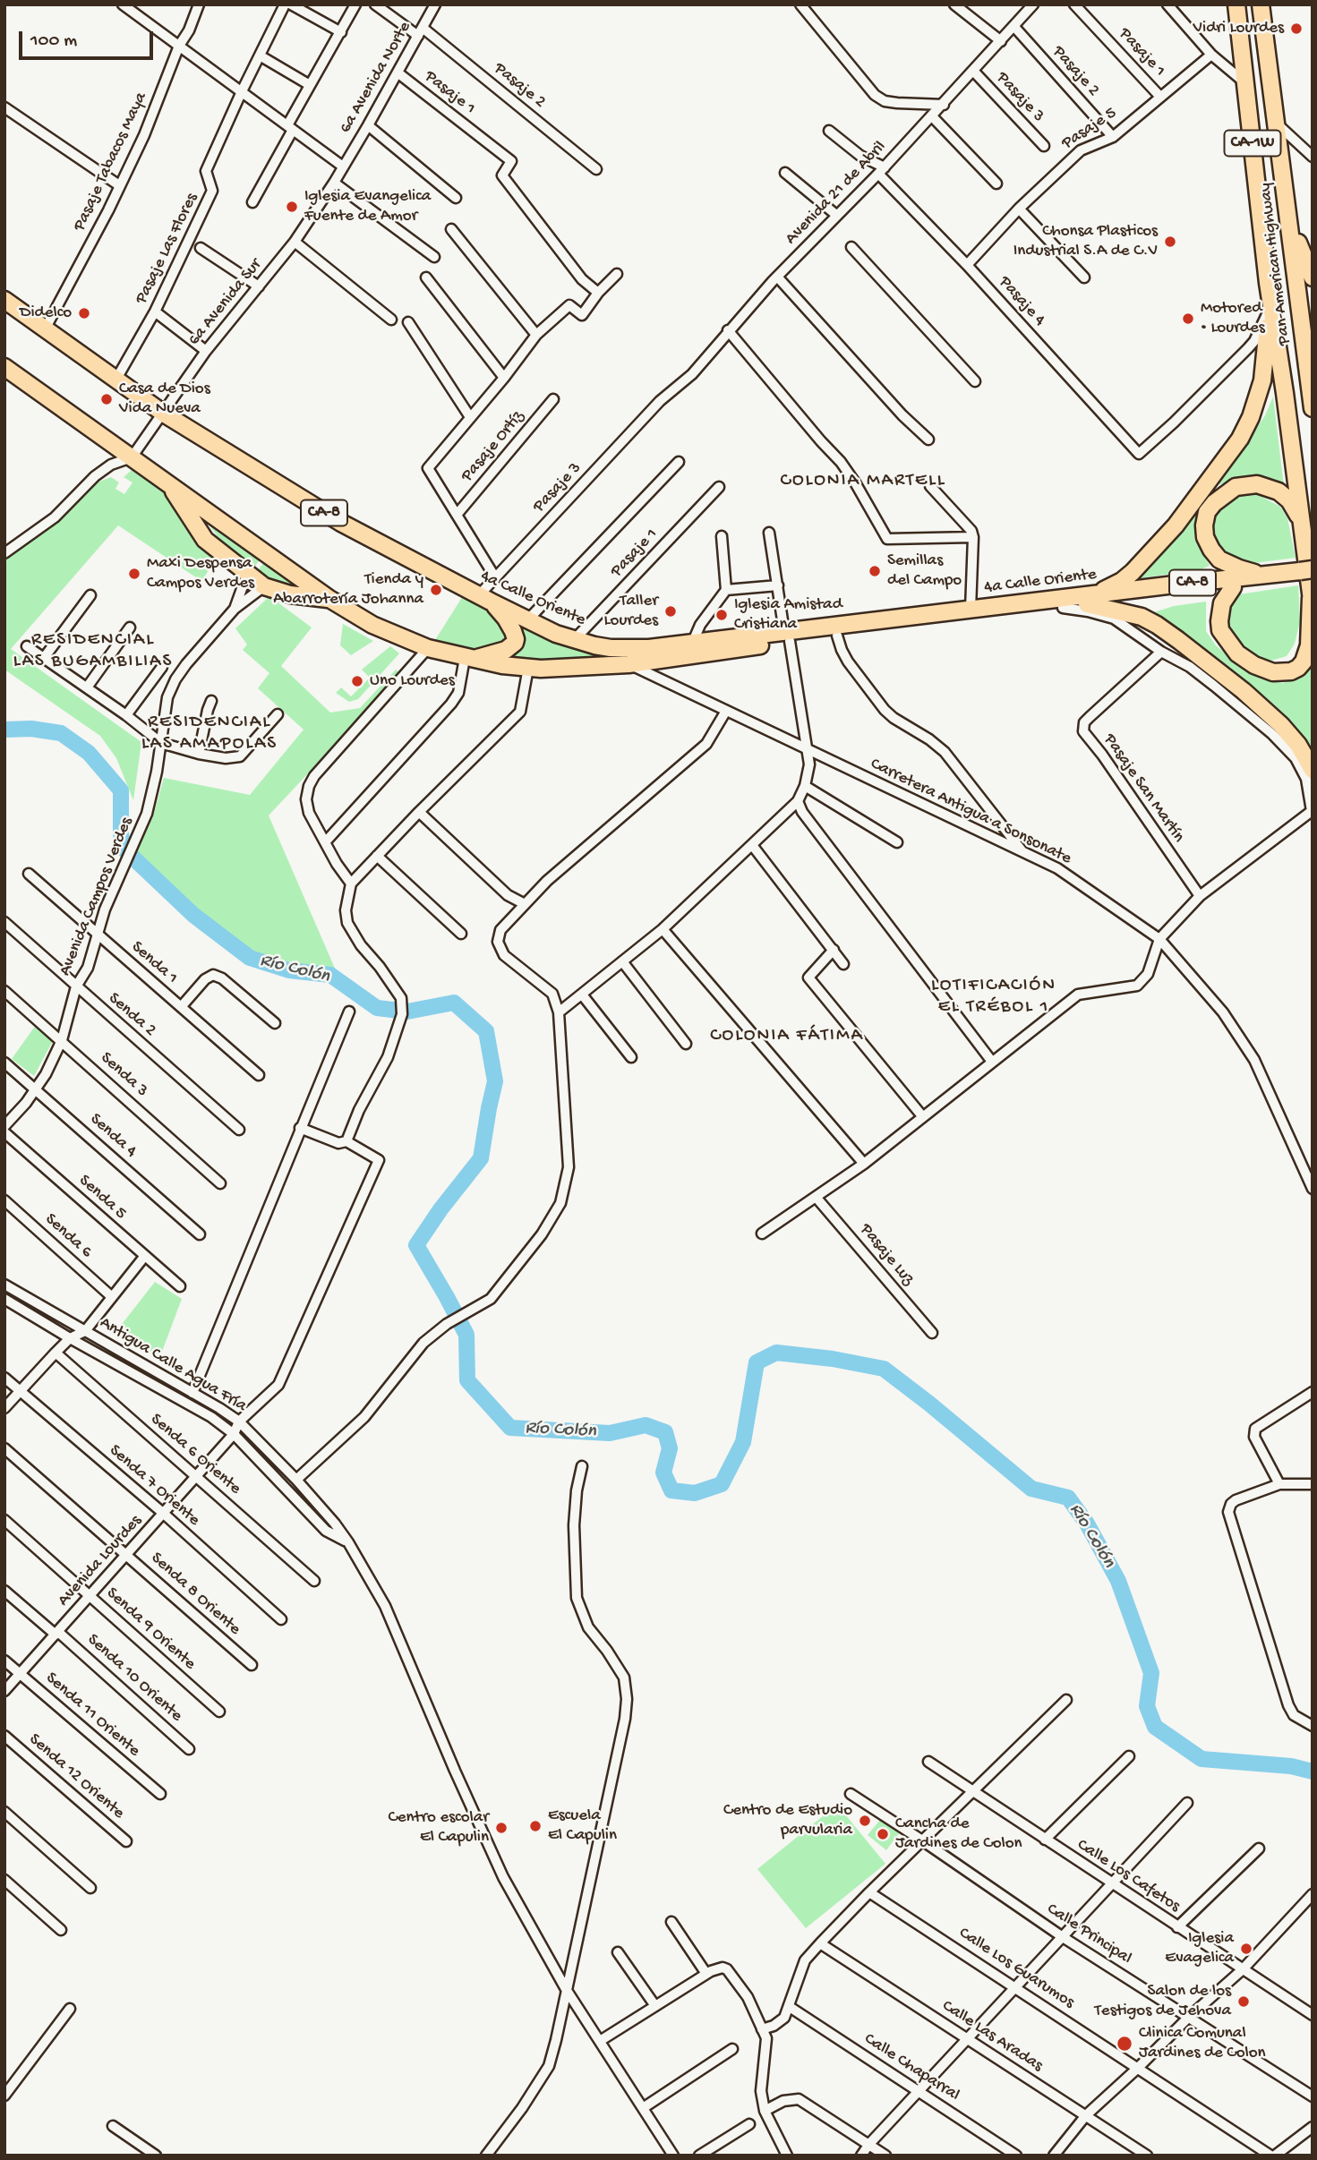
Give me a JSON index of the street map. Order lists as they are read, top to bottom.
{
  "streets": {
    "highway": [
      "CA-1W",
      "Pan-American Highway",
      "CA-8",
      "4a Calle Oriente"
    ],
    "street": [
      "Pasaje 1",
      "Pasaje 2",
      "6a Avenida Norte",
      "Pasaje 3",
      "Pasaje 5",
      "Pasaje Tabacos Maya",
      "Avenida 21 de Abril",
      "Pasaje Las Flores",
      "Pasaje 4",
      "6a Avenida Sur",
      "Pasaje Ortíz",
      "Pasaje San Martín",
      "Carretera Antigua a Sonsonate",
      "Avenida Campos Verdes",
      "Senda 1",
      "Senda 2",
      "Senda 3",
      "Senda 4",
      "Senda 5",
      "Senda 6",
      "Pasaje Luz",
      "Antigua Calle Agua Fría",
      "Senda 6 Oriente",
      "Senda 7 Oriente",
      "Avenida Lourdes",
      "Senda 8 Oriente",
      "Senda 9 Oriente",
      "Senda 10 Oriente",
      "Senda 11 Oriente",
      "Senda 12 Oriente",
      "Calle Los Cafetos",
      "Calle Principal",
      "Calle Los Guarumos",
      "Calle Las Aradas",
      "Calle Chaparral"
    ]
  },
  "crossings": [
    ["Pasaje 1", "6a Avenida Norte"],
    ["Pasaje 1", "Pasaje 5"],
    ["Pasaje 1", "4a Calle Oriente"],
    ["Pasaje 2", "6a Avenida Norte"],
    ["Pasaje 2", "Pasaje 5"],
    ["Pasaje 2", "Avenida 21 de Abril"],
    ["6a Avenida Norte", "6a Avenida Sur"],
    ["Pasaje 3", "Avenida 21 de Abril"],
    ["Pasaje 3", "4a Calle Oriente"],
    ["Pasaje 5", "Pasaje 4"],
    ["Pasaje Tabacos Maya", "4a Calle Oriente"],
    ["Avenida 21 de Abril", "Pasaje 4"],
    ["Pasaje Las Flores", "4a Calle Oriente"],
    ["Pan-American Highway", "4a Calle Oriente"],
    ["6a Avenida Sur", "4a Calle Oriente"],
    ["4a Calle Oriente", "Carretera Antigua a Sonsonate"],
    ["Avenida Campos Verdes", "Senda 1"],
    ["Avenida Campos Verdes", "Senda 2"],
    ["Avenida Campos Verdes", "Senda 3"],
    ["Avenida Campos Verdes", "Senda 4"],
    ["Antigua Calle Agua Fría", "Avenida Lourdes"],
    ["Senda 6 Oriente", "Avenida Lourdes"],
    ["Senda 7 Oriente", "Avenida Lourdes"],
    ["Avenida Lourdes", "Senda 8 Oriente"],
    ["Avenida Lourdes", "Senda 9 Oriente"],
    ["Avenida Lourdes", "Senda 10 Oriente"],
    ["Avenida Lourdes", "Senda 11 Oriente"]
  ],
  "districts": [
    "COLONIA MARTELL",
    "RESIDENCIAL LAS BUGAMBILIAS",
    "RESIDENCIAL LAS AMAPOLAS",
    "LOTIFICACIÓN EL TRÉBOL 1",
    "COLONIA FÁTIMA"
  ],
  "water": ["Río Colón"],
  "places": [
    "Vidri Lourdes",
    "Iglesia Evangelica Fuente de Amor",
    "Chonsa Plasticos Industrial S.A de C.V",
    "Didelco",
    "Motored • Lourdes",
    "Casa de Dios Vida Nueva",
    "Semillas del Campo",
    "Maxi Despensa Campos Verdes",
    "Tienda y Abarrotería Johanna",
    "Taller Lourdes",
    "Iglesia Amistad Cristiana",
    "Uno Lourdes",
    "Centro de Estudio parvularia",
    "Escuela El Capulin",
    "Centro escolar El Capulin",
    "Cancha de Jardines de Colon",
    "Iglesia Evagelica",
    "Salon de los Testigos de Jehova",
    "Clinica Comunal Jardines de Colon"
  ],
  "scale_bar": "100 m"
}
